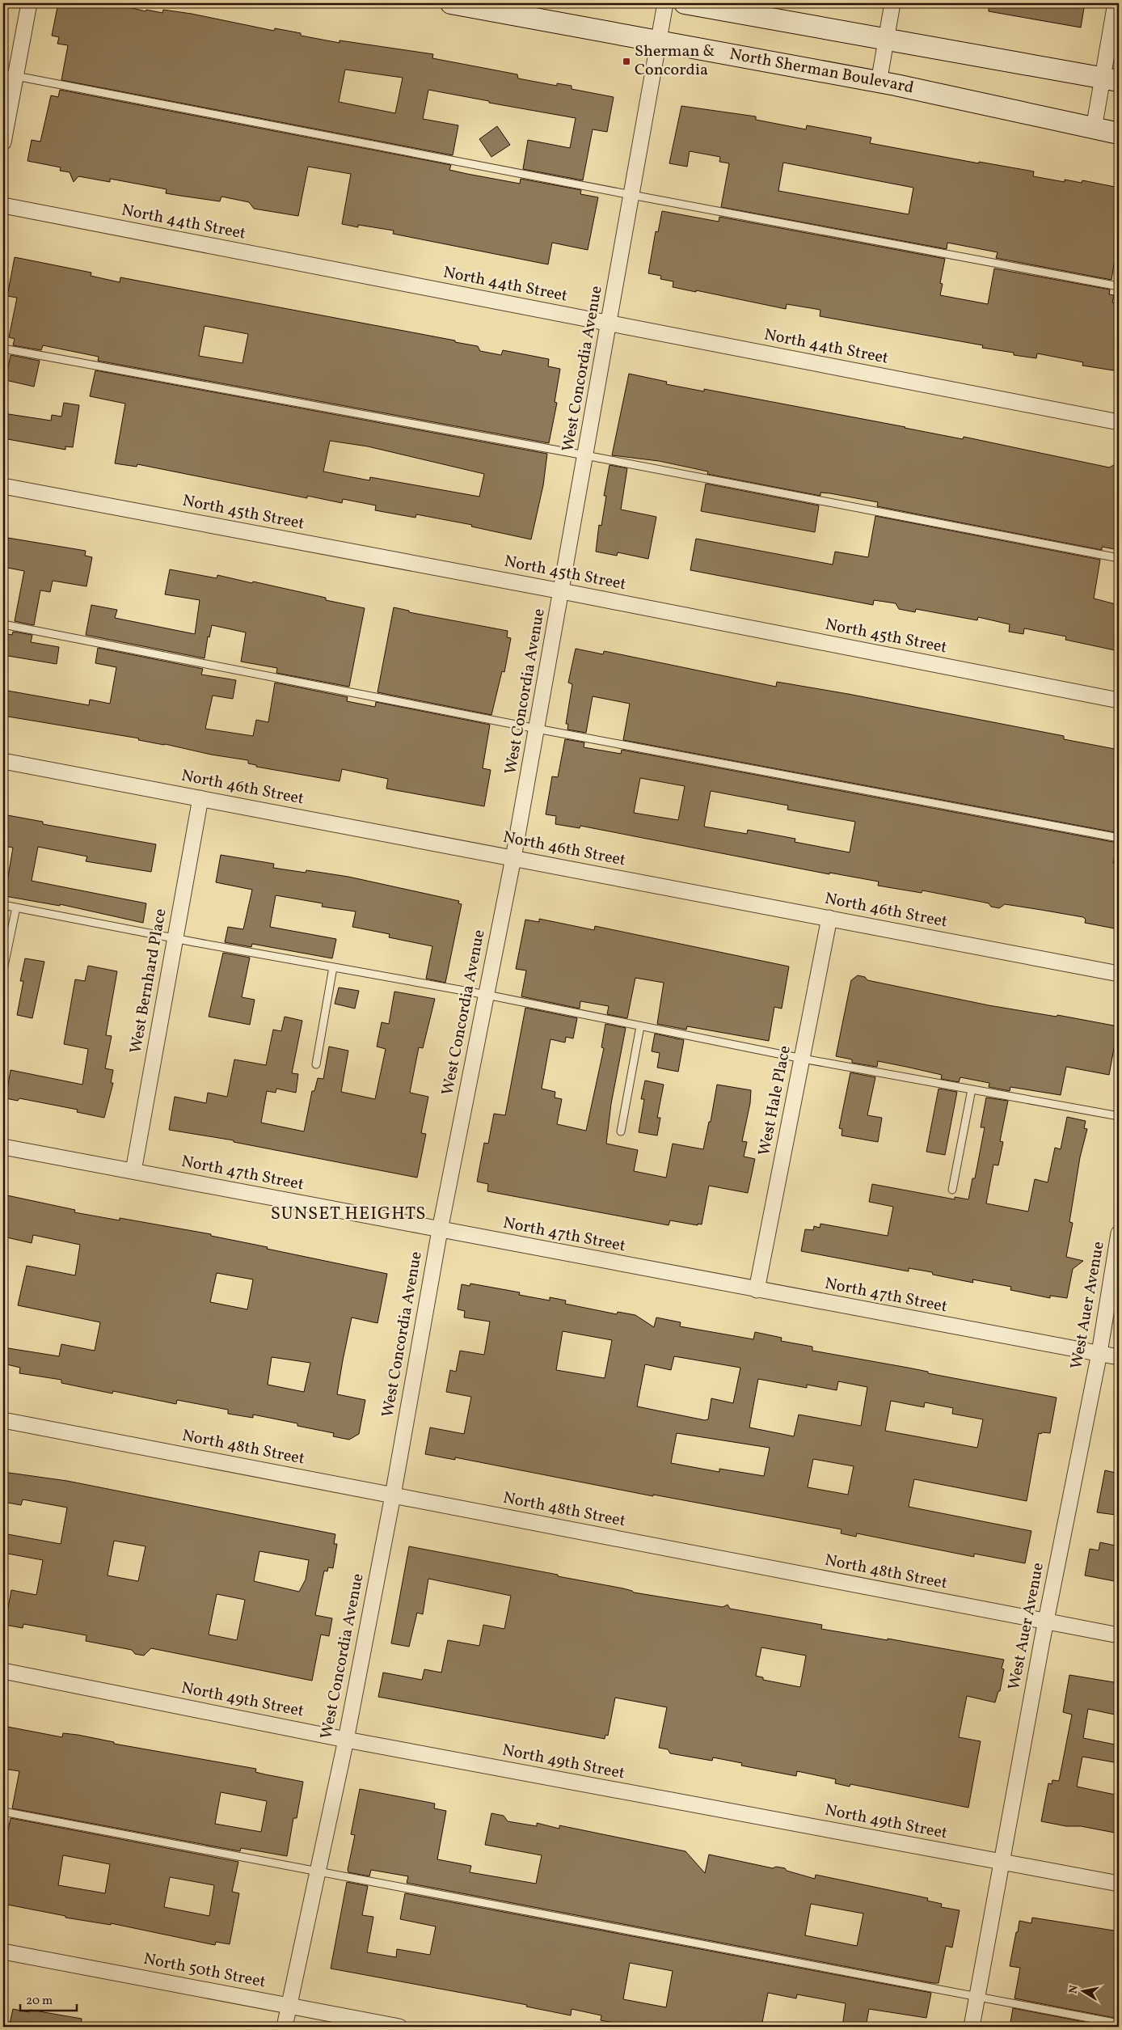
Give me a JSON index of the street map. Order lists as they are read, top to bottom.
{
  "streets": {
    "main road": ["North Sherman Boulevard"],
    "street": [
      "North 44th Street",
      "West Concordia Avenue",
      "North 45th Street",
      "North 46th Street",
      "West Bernhard Place",
      "West Hale Place",
      "North 47th Street",
      "West Auer Avenue",
      "North 48th Street",
      "North 49th Street",
      "North 50th Street"
    ]
  },
  "crossings": [
    ["North Sherman Boulevard", "West Concordia Avenue"],
    ["North 44th Street", "West Concordia Avenue"],
    ["West Concordia Avenue", "North 45th Street"],
    ["West Concordia Avenue", "North 46th Street"],
    ["West Concordia Avenue", "North 47th Street"],
    ["West Concordia Avenue", "North 48th Street"],
    ["West Concordia Avenue", "North 49th Street"],
    ["West Concordia Avenue", "North 50th Street"],
    ["North 46th Street", "West Bernhard Place"],
    ["North 46th Street", "West Hale Place"],
    ["West Bernhard Place", "North 47th Street"],
    ["West Hale Place", "North 47th Street"],
    ["North 47th Street", "West Auer Avenue"],
    ["West Auer Avenue", "North 48th Street"],
    ["West Auer Avenue", "North 49th Street"]
  ],
  "districts": ["SUNSET HEIGHTS"],
  "places": {
    "transit": ["Sherman & Concordia"]
  },
  "scale_bar": "20 m",
  "north": "left"
}
